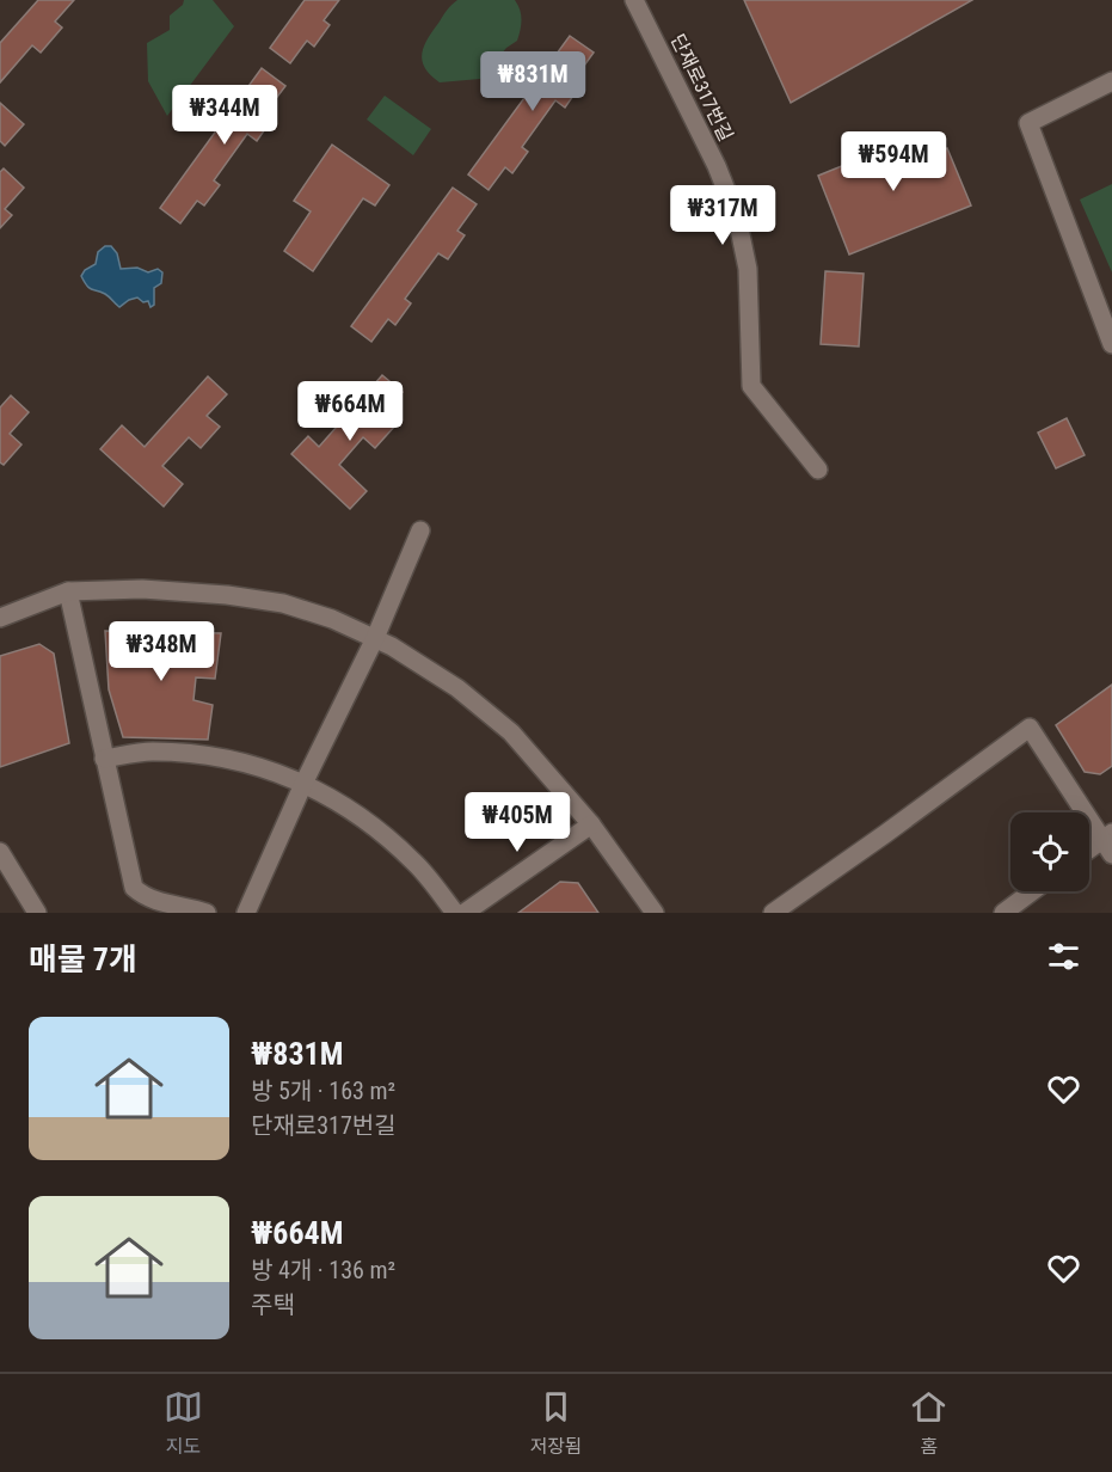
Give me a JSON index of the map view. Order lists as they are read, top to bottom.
{
  "streets": {
    "street": ["단재로317번길"]
  },
  "page": {
    "price": [
      "₩831M",
      "₩344M",
      "₩594M",
      "₩317M",
      "₩664M",
      "₩348M",
      "₩405M"
    ],
    "heading": "매물 7개",
    "list": [
      {
        "name": "₩831M",
        "note": "방 5개 · 163 m² · 단재로317번길"
      },
      {
        "name": "₩664M",
        "note": "방 4개 · 136 m² · 주택"
      }
    ],
    "tabs": ["지도", "저장됨", "홈"]
  }
}
